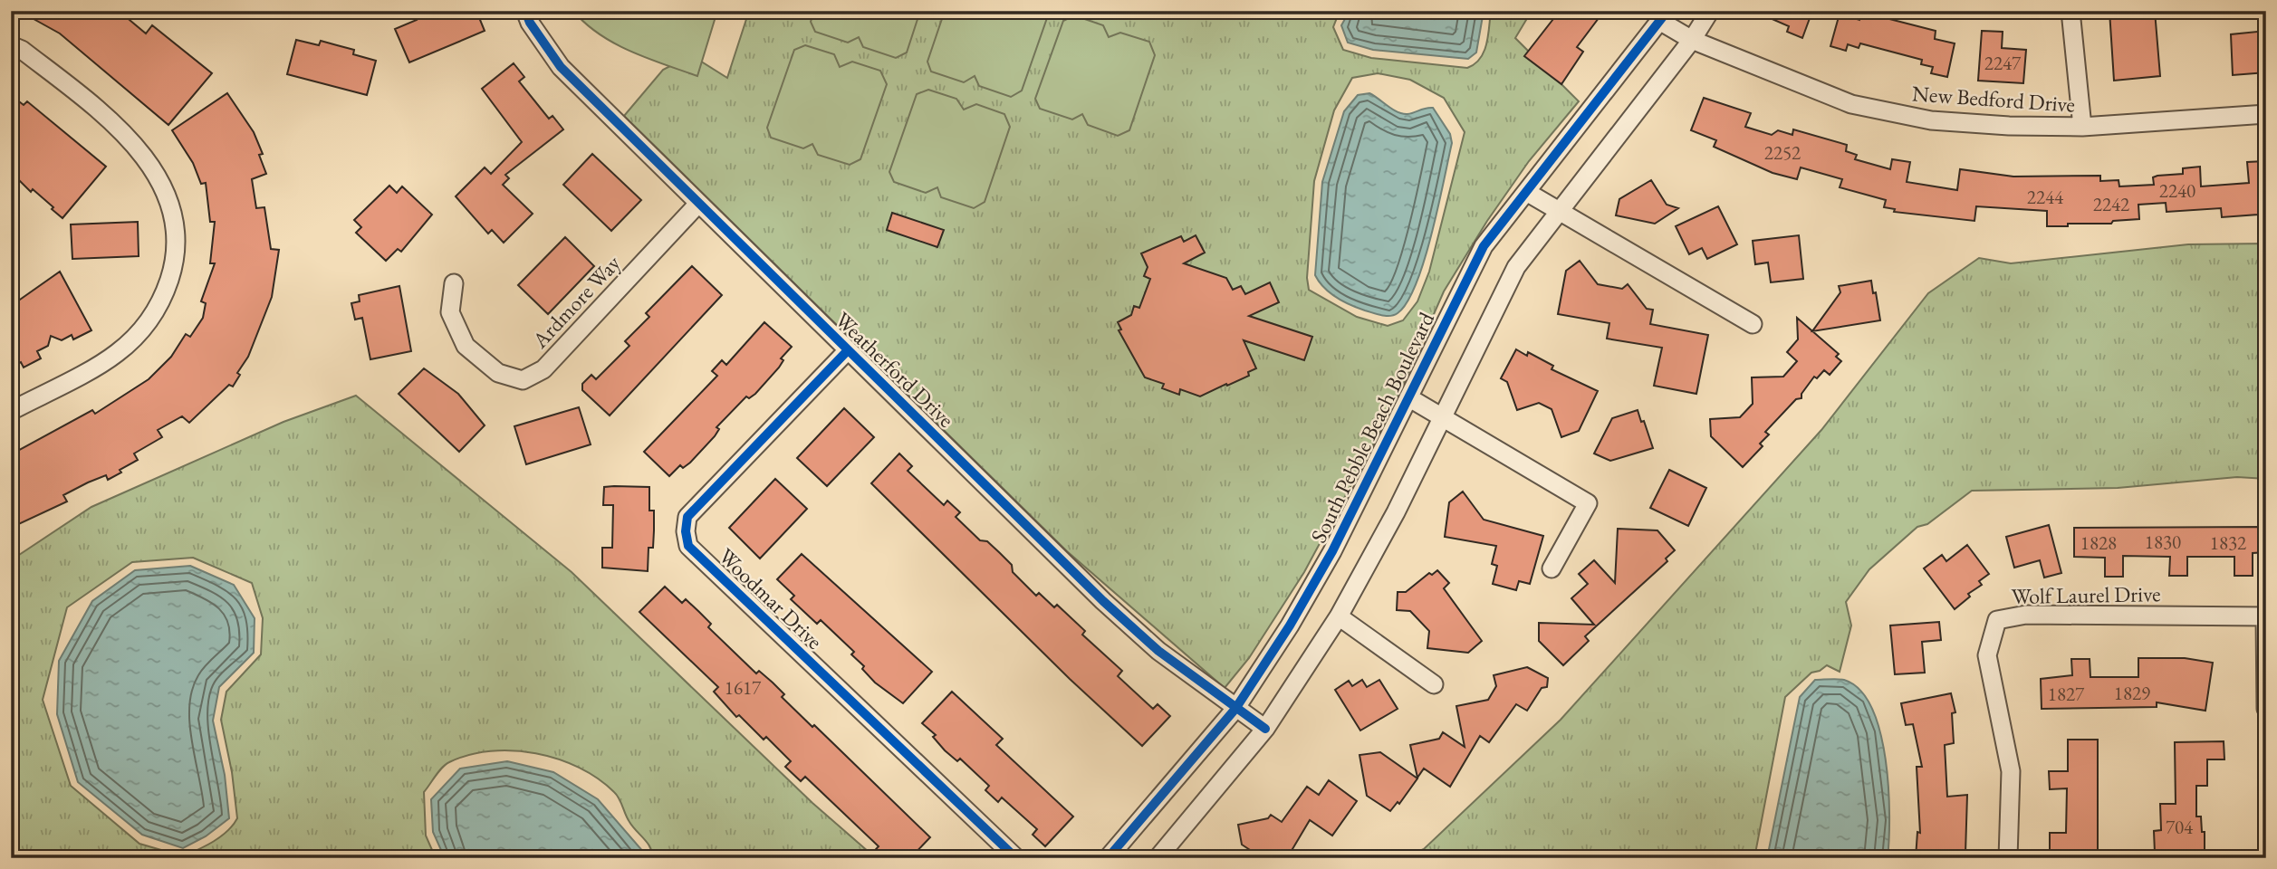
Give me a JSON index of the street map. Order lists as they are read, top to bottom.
{
  "streets": {
    "street": [
      "New Bedford Drive",
      "Ardmore Way",
      "Weatherford Drive",
      "South Pebble Beach Boulevard",
      "Wolf Laurel Drive",
      "Woodmar Drive"
    ]
  },
  "crossings": [
    ["New Bedford Drive", "South Pebble Beach Boulevard"],
    ["Ardmore Way", "Weatherford Drive"],
    ["Weatherford Drive", "South Pebble Beach Boulevard"],
    ["Weatherford Drive", "Woodmar Drive"]
  ],
  "house_numbers": [
    "2247",
    "2252",
    "2240",
    "2244",
    "2242",
    "1830",
    "1828",
    "1832",
    "1617",
    "1829",
    "1827",
    "704"
  ]
}
